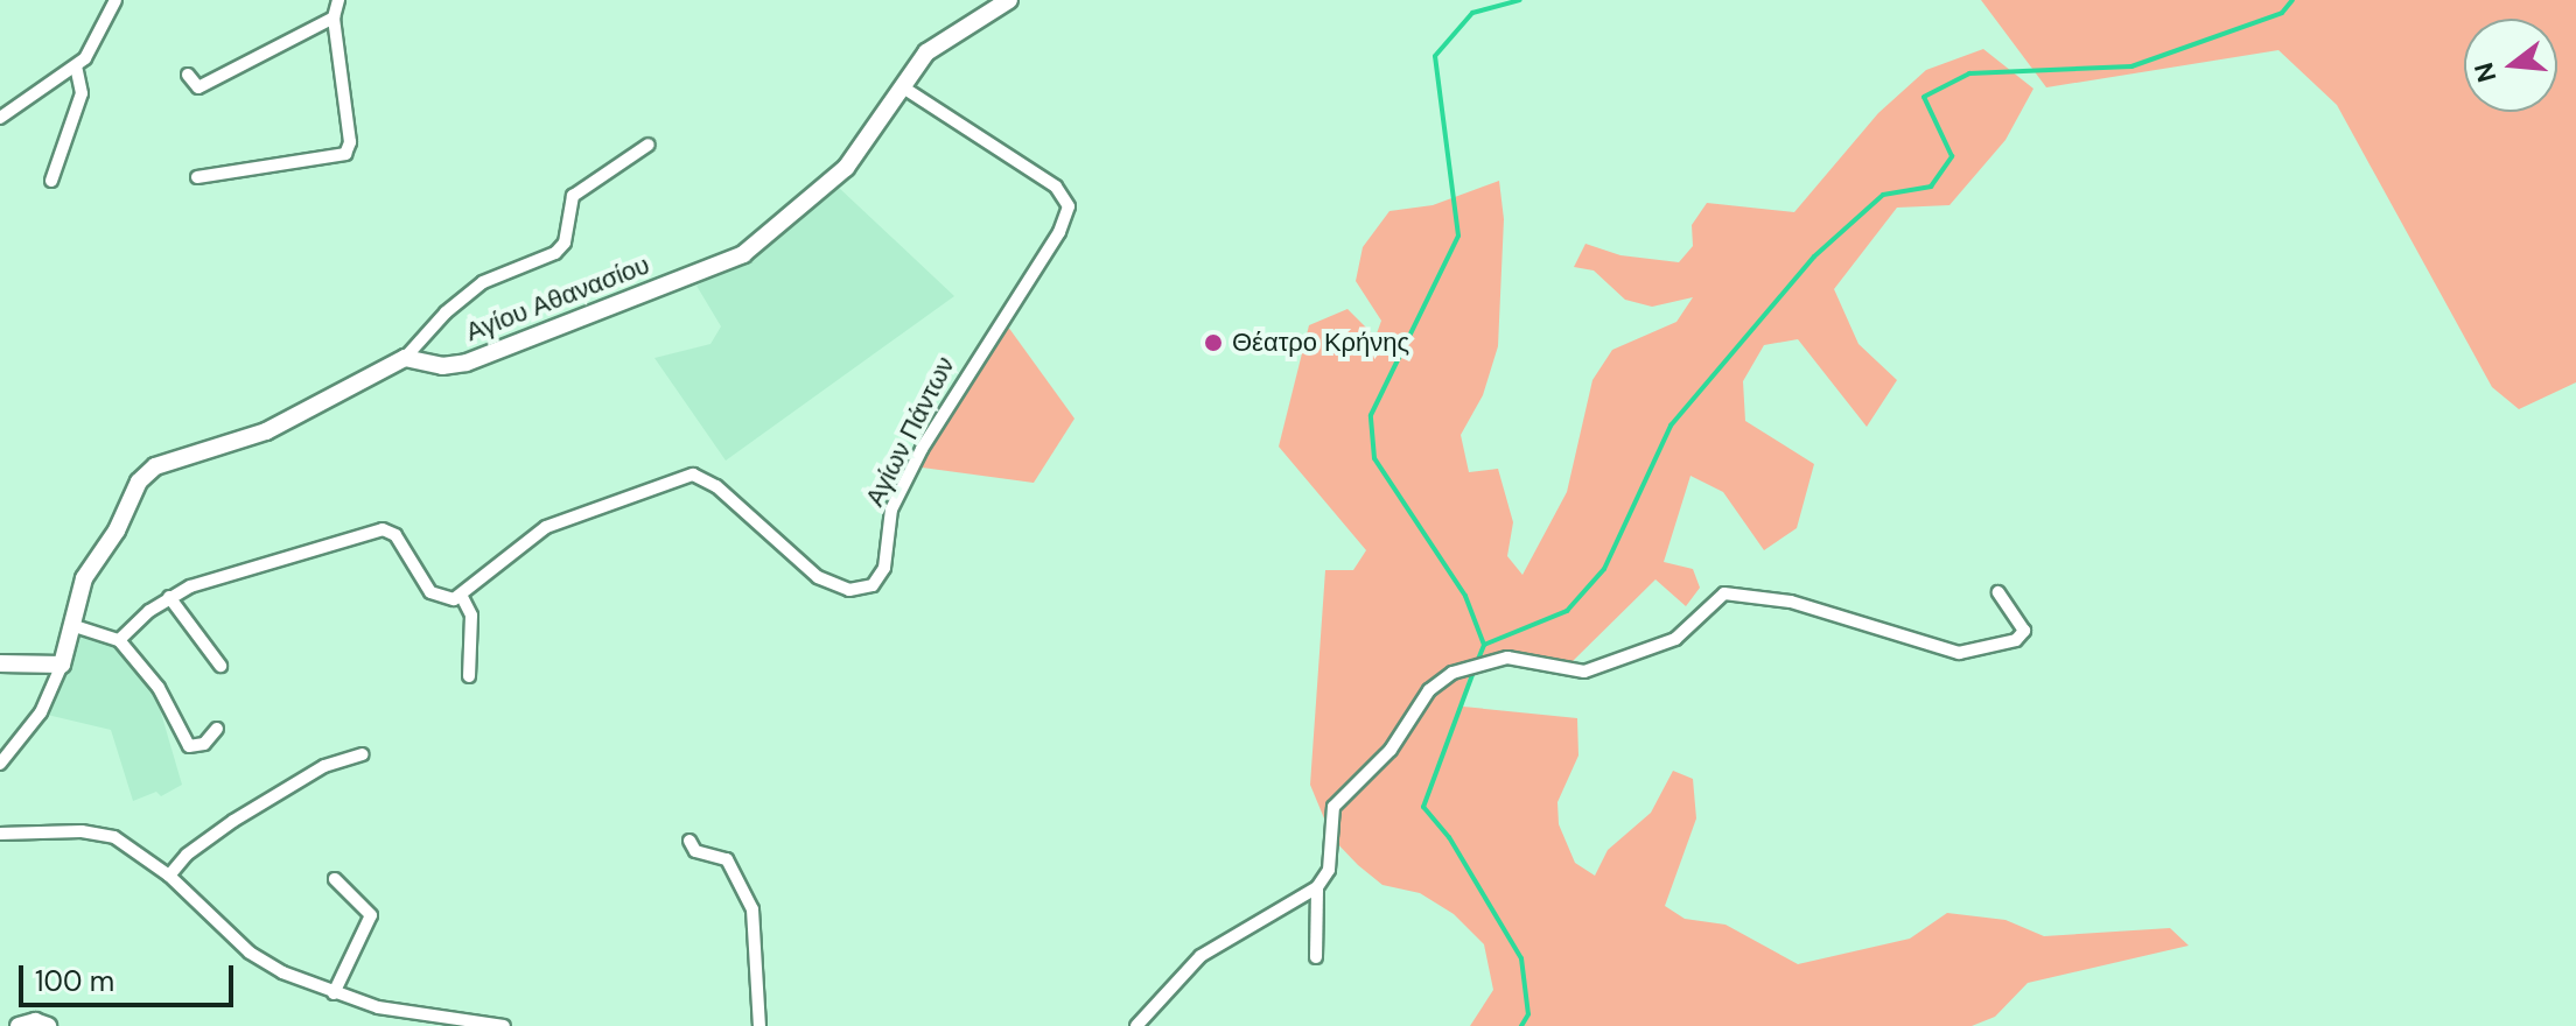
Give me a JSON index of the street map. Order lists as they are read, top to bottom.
{
  "streets": {
    "street": ["Αγίου Αθανασίου", "Αγίων Πάντων"]
  },
  "crossings": [
    ["Αγίου Αθανασίου", "Αγίων Πάντων"]
  ],
  "places": ["Θέατρο Κρήνης"],
  "scale_bar": "100 m",
  "north": "left"
}
